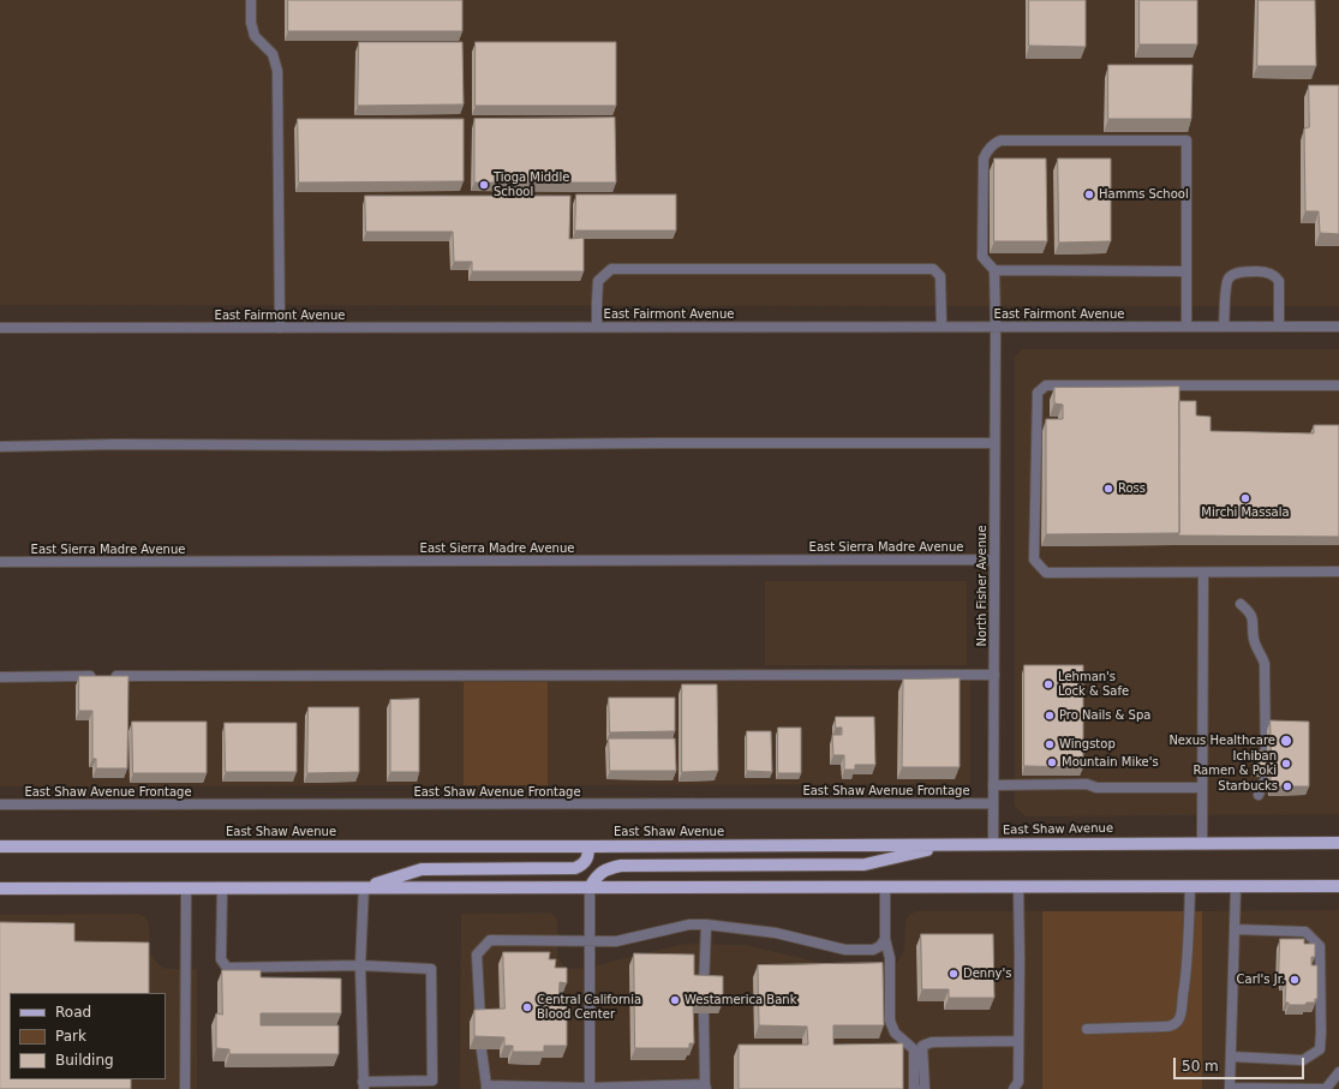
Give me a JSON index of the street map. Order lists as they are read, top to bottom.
{
  "streets": {
    "main road": ["East Shaw Avenue"],
    "street": [
      "East Fairmont Avenue",
      "East Sierra Madre Avenue",
      "North Fisher Avenue",
      "East Shaw Avenue Frontage"
    ]
  },
  "crossings": [
    ["East Fairmont Avenue", "North Fisher Avenue"],
    ["East Sierra Madre Avenue", "North Fisher Avenue"],
    ["North Fisher Avenue", "East Shaw Avenue Frontage"],
    ["North Fisher Avenue", "East Shaw Avenue"]
  ],
  "places": [
    "Tioga Middle School",
    "Hamms School",
    "Ross",
    "Mirchi Massala",
    "Lehman's Lock & Safe",
    "Pro Nails & Spa",
    "Nexus Healthcare",
    "Wingstop",
    "Mountain Mike's",
    "Ichiban Ramen & Poki",
    "Starbucks",
    "Denny's",
    "Carl's Jr.",
    "Westamerica Bank",
    "Central California Blood Center"
  ],
  "legend": ["Road", "Park", "Building"],
  "scale_bar": "50 m"
}
